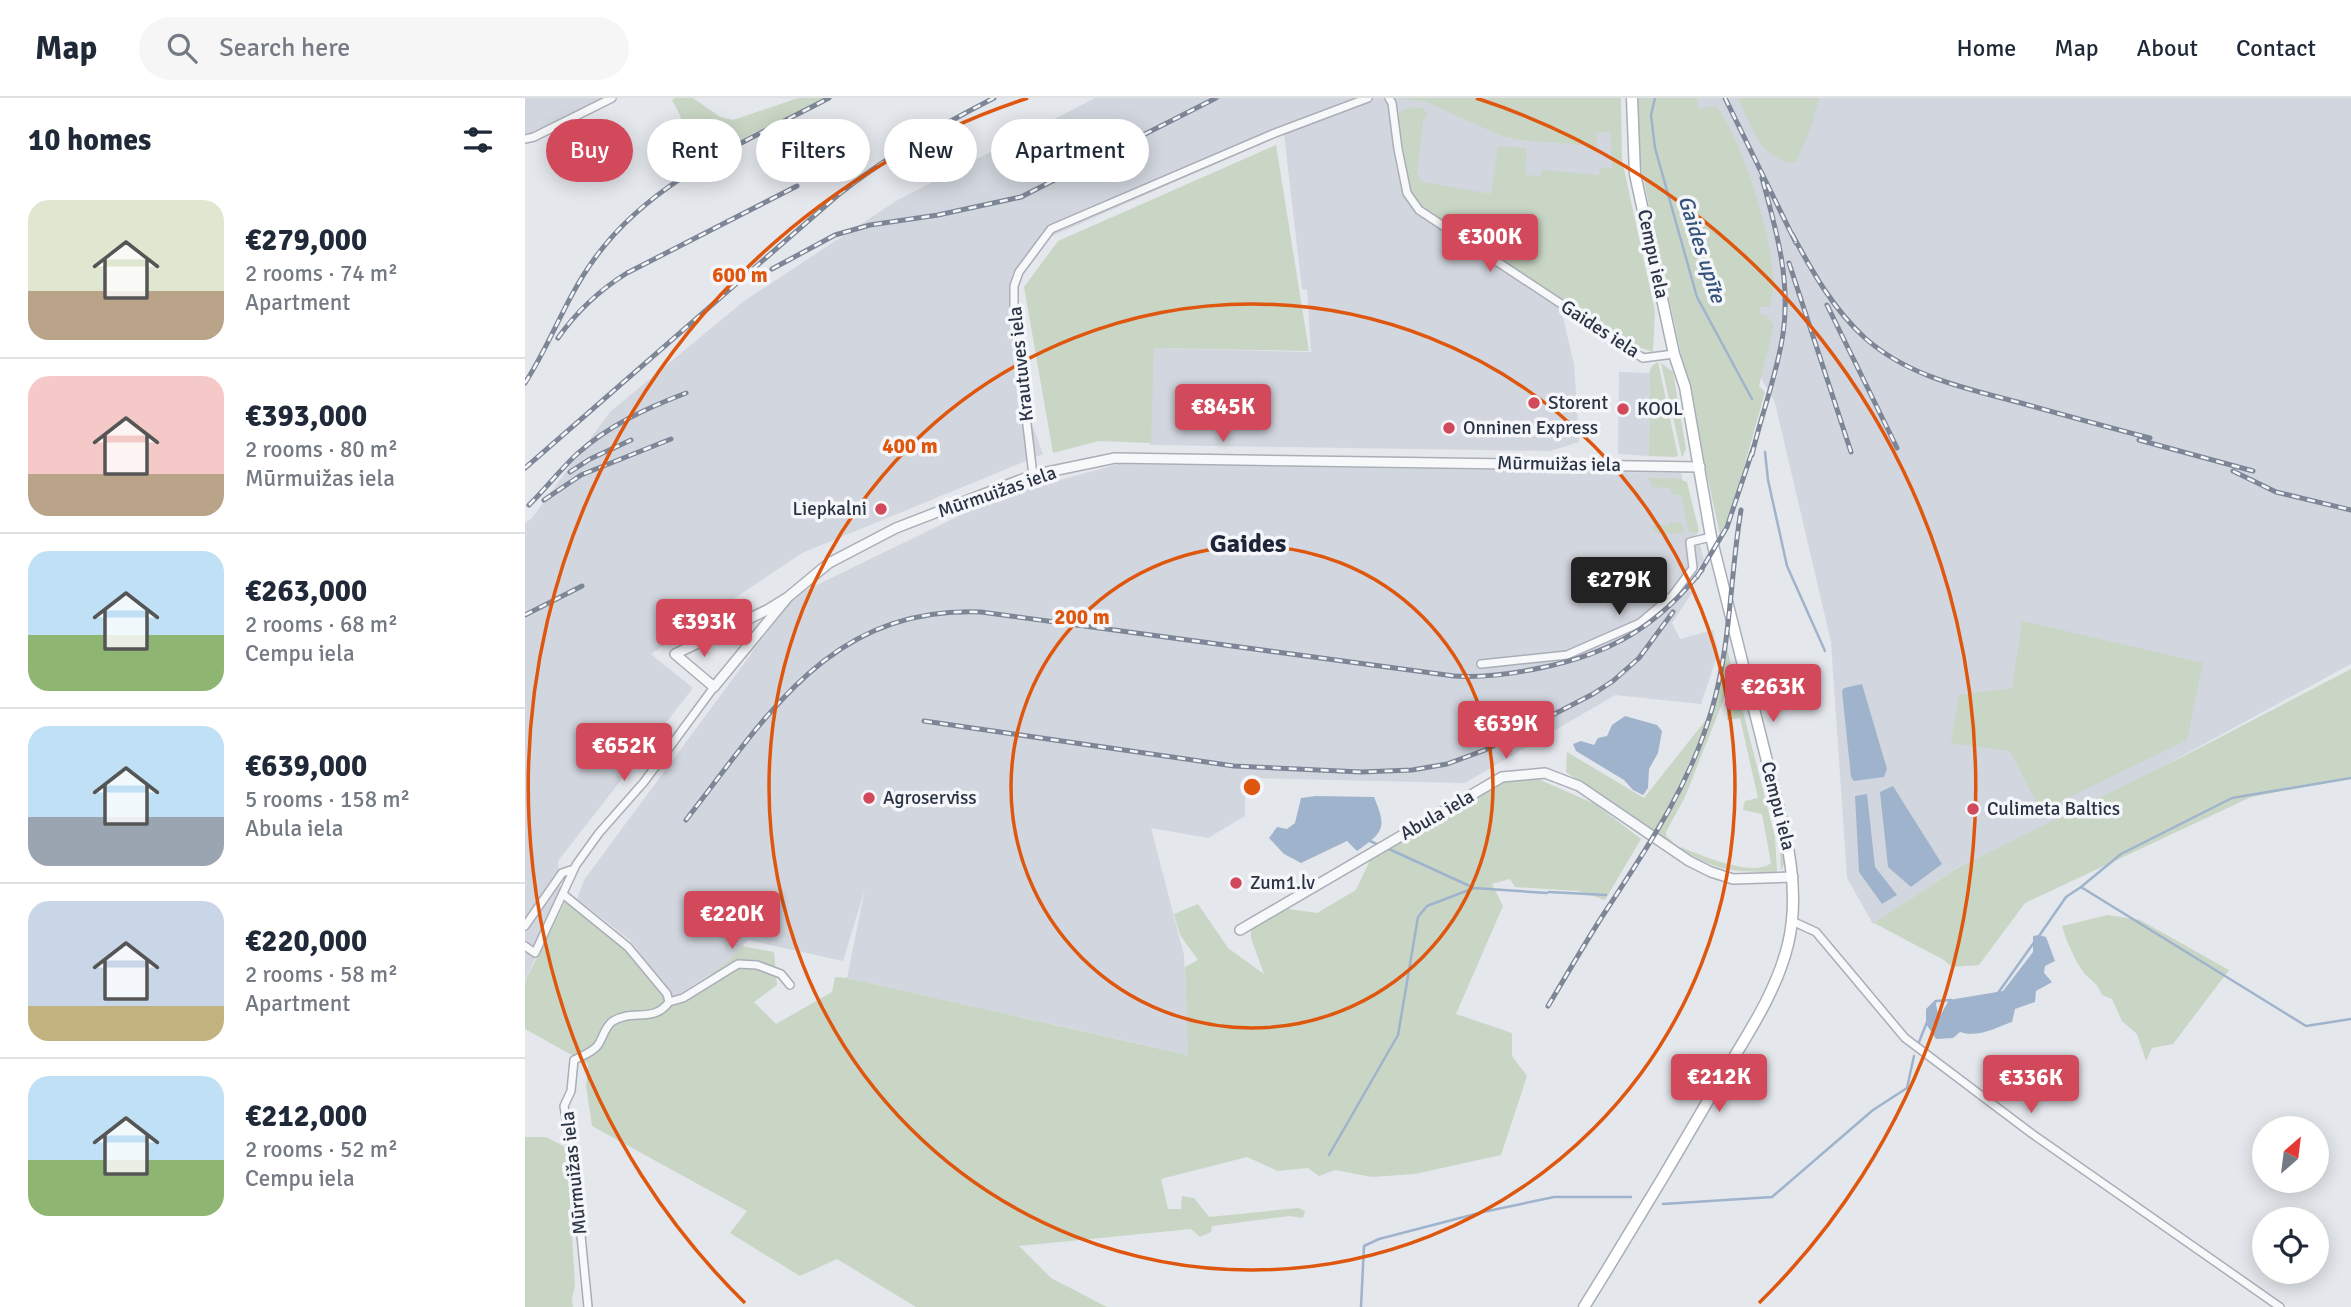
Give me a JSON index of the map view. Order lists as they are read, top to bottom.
{
  "streets": {
    "main road": ["Cempu iela"],
    "street": [
      "Gaides iela",
      "Krautuves iela",
      "Mūrmuižas iela",
      "Abula iela"
    ]
  },
  "crossings": [
    ["Cempu iela", "Gaides iela"],
    ["Cempu iela", "Mūrmuižas iela"],
    ["Cempu iela", "Abula iela"],
    ["Krautuves iela", "Mūrmuižas iela"]
  ],
  "districts": ["Gaides"],
  "water": ["Gaides upīte"],
  "places": [
    "Storent",
    "KOOL",
    "Onninen Express",
    "Liepkalni",
    "Agroserviss",
    "Culimeta Baltics",
    "Zum1.lv"
  ],
  "north": "top right",
  "page": {
    "header": "Map",
    "search": "Search here",
    "nav": [
      "Home",
      "Map",
      "About",
      "Contact"
    ],
    "heading": "10 homes",
    "chip": [
      "Buy",
      "Rent",
      "Filters",
      "New",
      "Apartment"
    ],
    "list": [
      {
        "name": "€279,000",
        "note": "2 rooms · 74 m² · Apartment"
      },
      {
        "name": "€393,000",
        "note": "2 rooms · 80 m² · Mūrmuižas iela"
      },
      {
        "name": "€263,000",
        "note": "2 rooms · 68 m² · Cempu iela"
      },
      {
        "name": "€639,000",
        "note": "5 rooms · 158 m² · Abula iela"
      },
      {
        "name": "€220,000",
        "note": "2 rooms · 58 m² · Apartment"
      },
      {
        "name": "€212,000",
        "note": "2 rooms · 52 m² · Cempu iela"
      }
    ],
    "price": [
      "€300K",
      "€845K",
      "€279K",
      "€393K",
      "€263K",
      "€639K",
      "€652K",
      "€220K",
      "€212K",
      "€336K"
    ]
  },
  "rings": ["600 m", "400 m", "200 m"]
}
